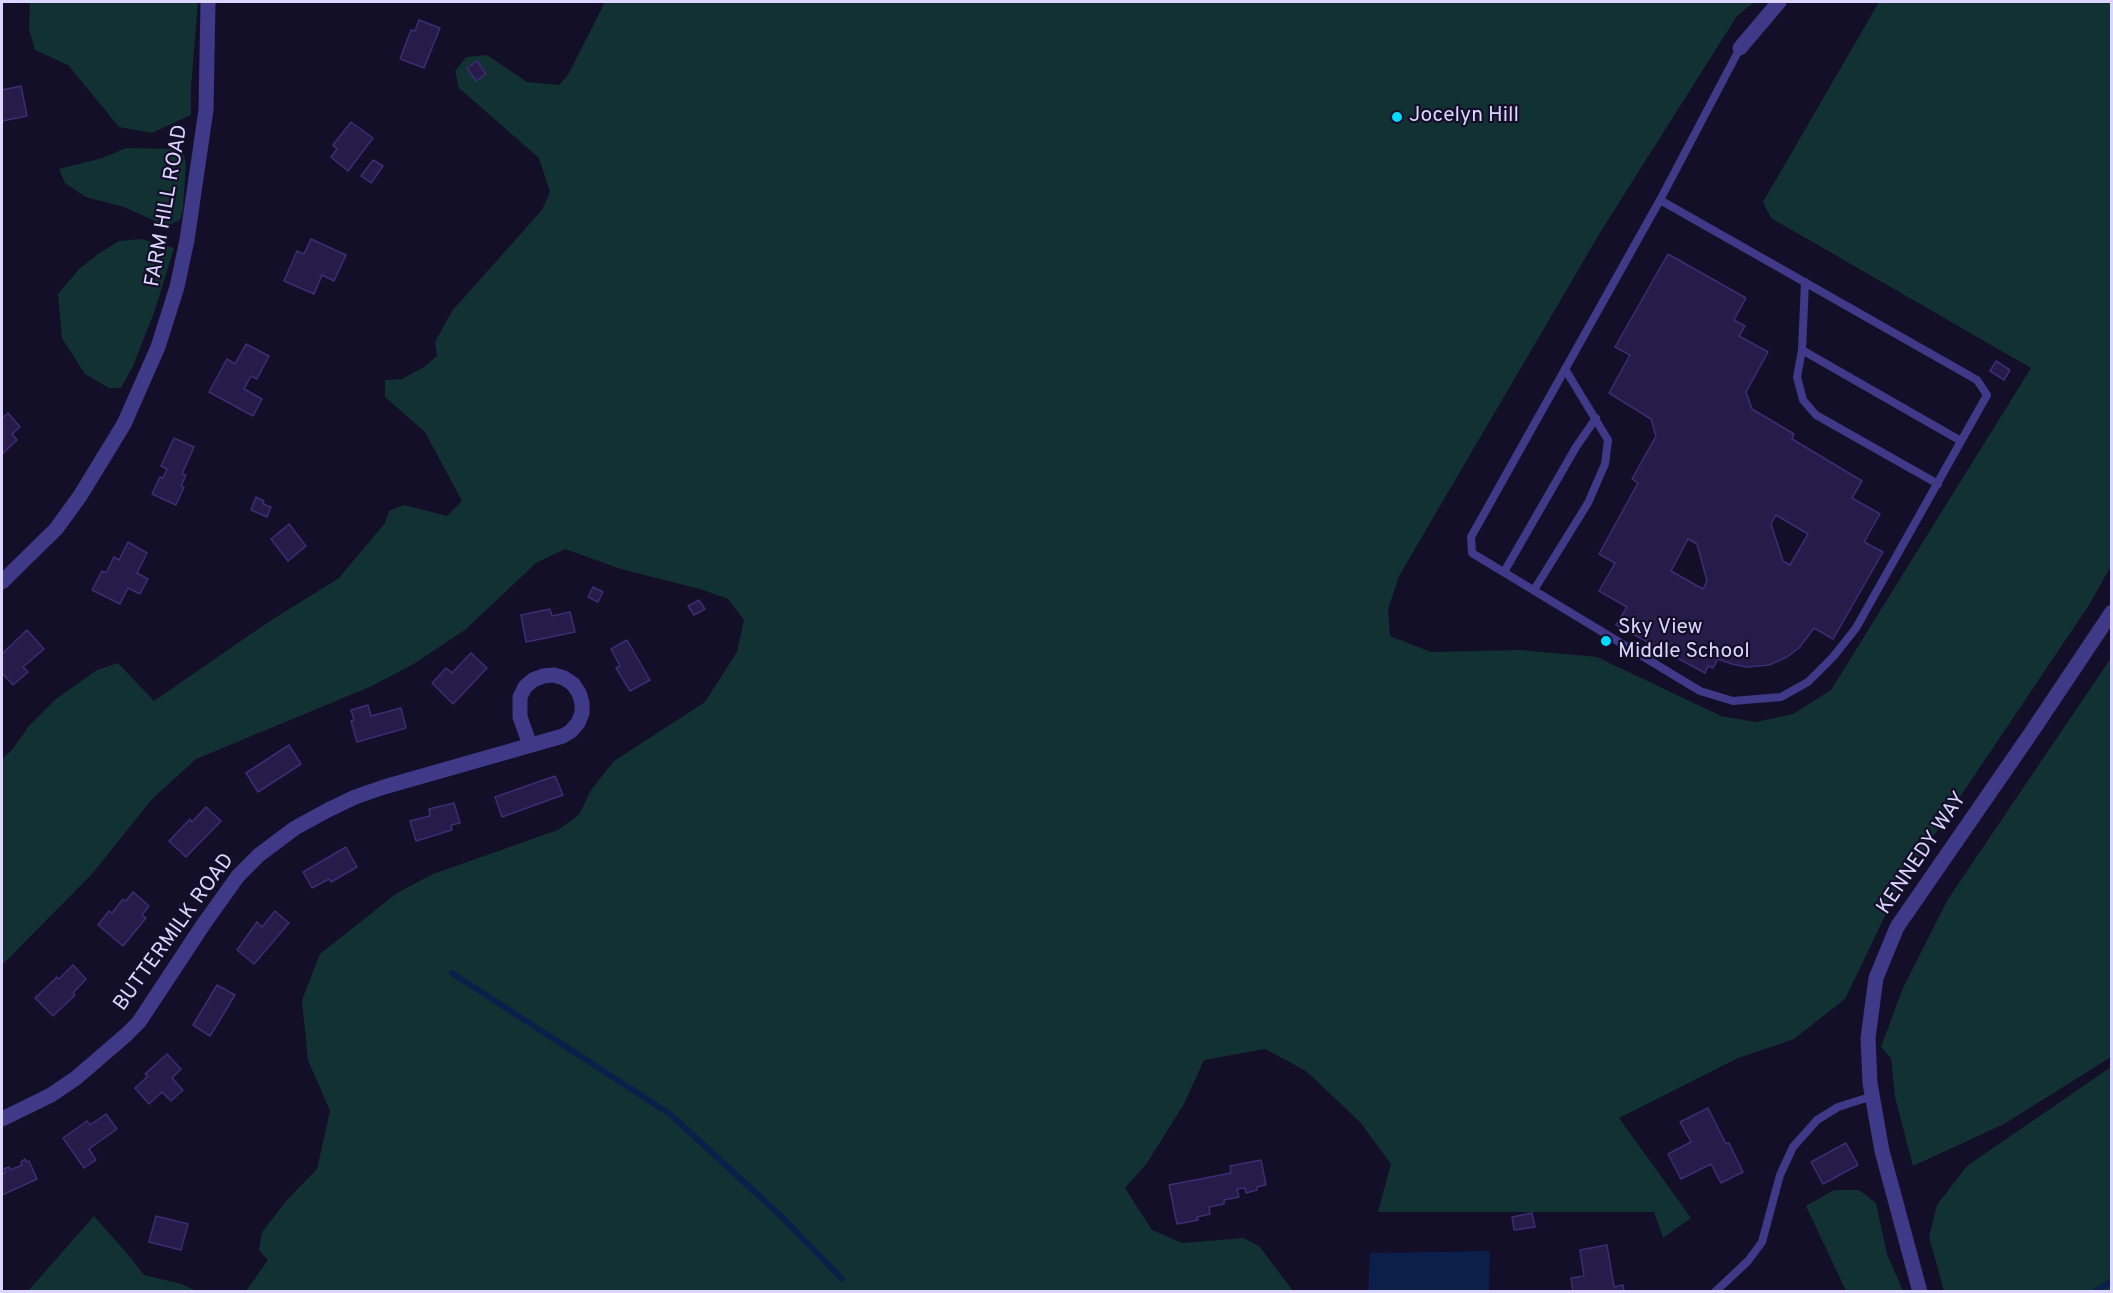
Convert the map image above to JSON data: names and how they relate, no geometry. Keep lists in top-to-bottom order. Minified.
{"streets":{"street":["FARM HILL ROAD","KENNEDY WAY","BUTTERMILK ROAD"]},"places":["Jocelyn Hill","Sky View Middle School"]}
